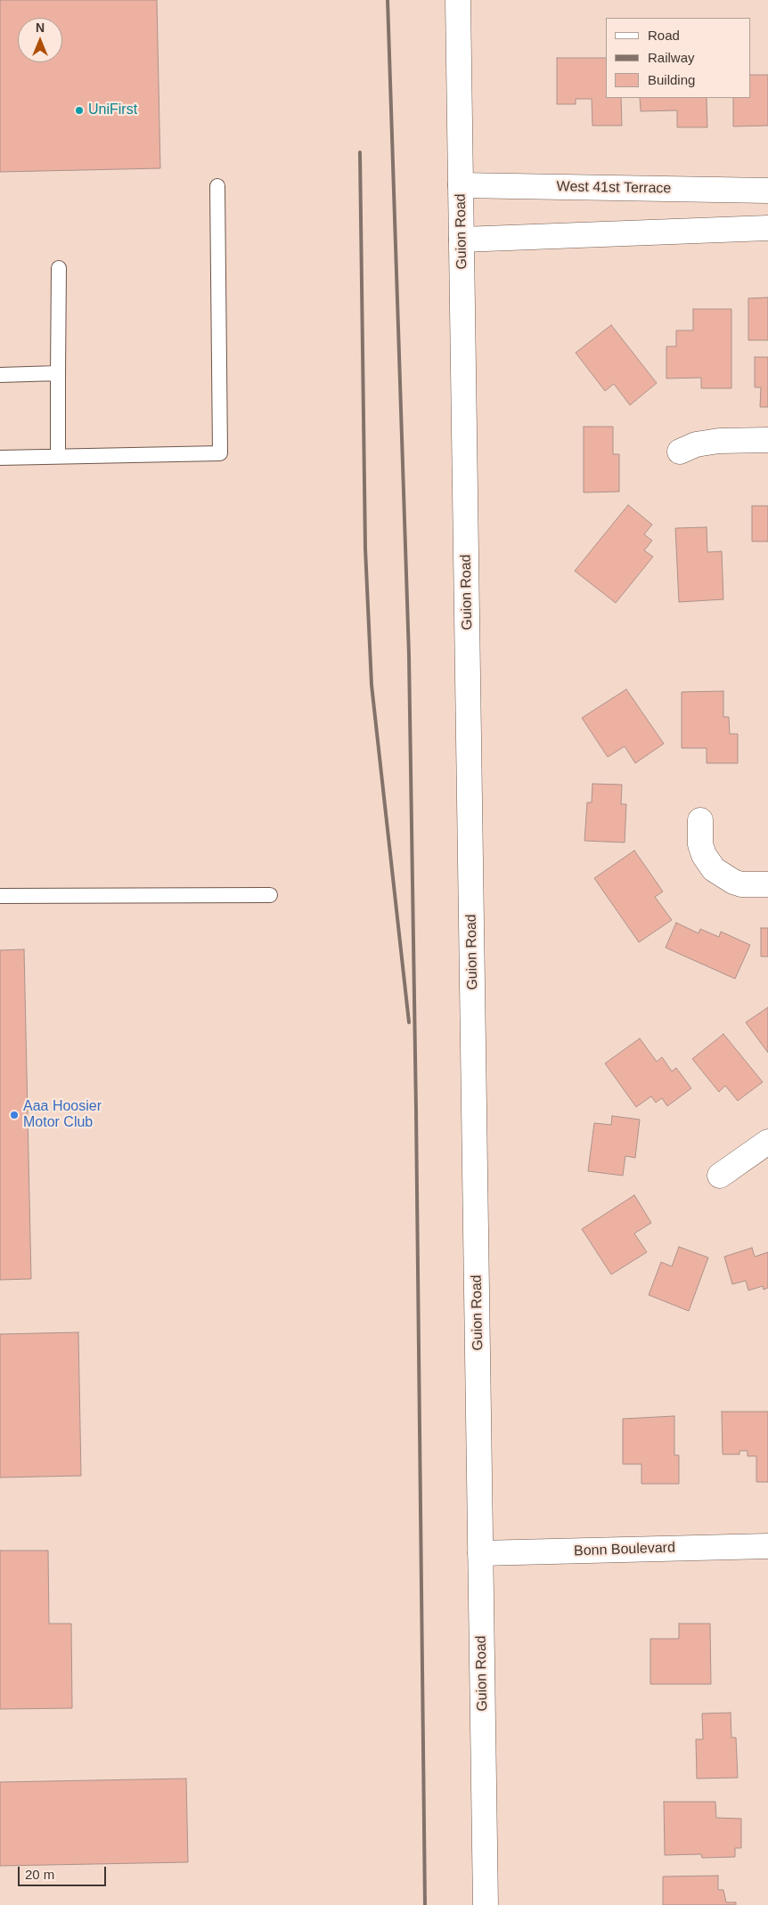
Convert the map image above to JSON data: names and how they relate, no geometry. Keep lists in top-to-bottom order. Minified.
{"streets":{"street":["West 41st Terrace","Guion Road","Bonn Boulevard"]},"crossings":[["West 41st Terrace","Guion Road"],["Guion Road","Bonn Boulevard"]],"places":["UniFirst","Aaa Hoosier Motor Club"],"legend":["Road","Railway","Building"],"scale_bar":"20 m","north":"top"}
